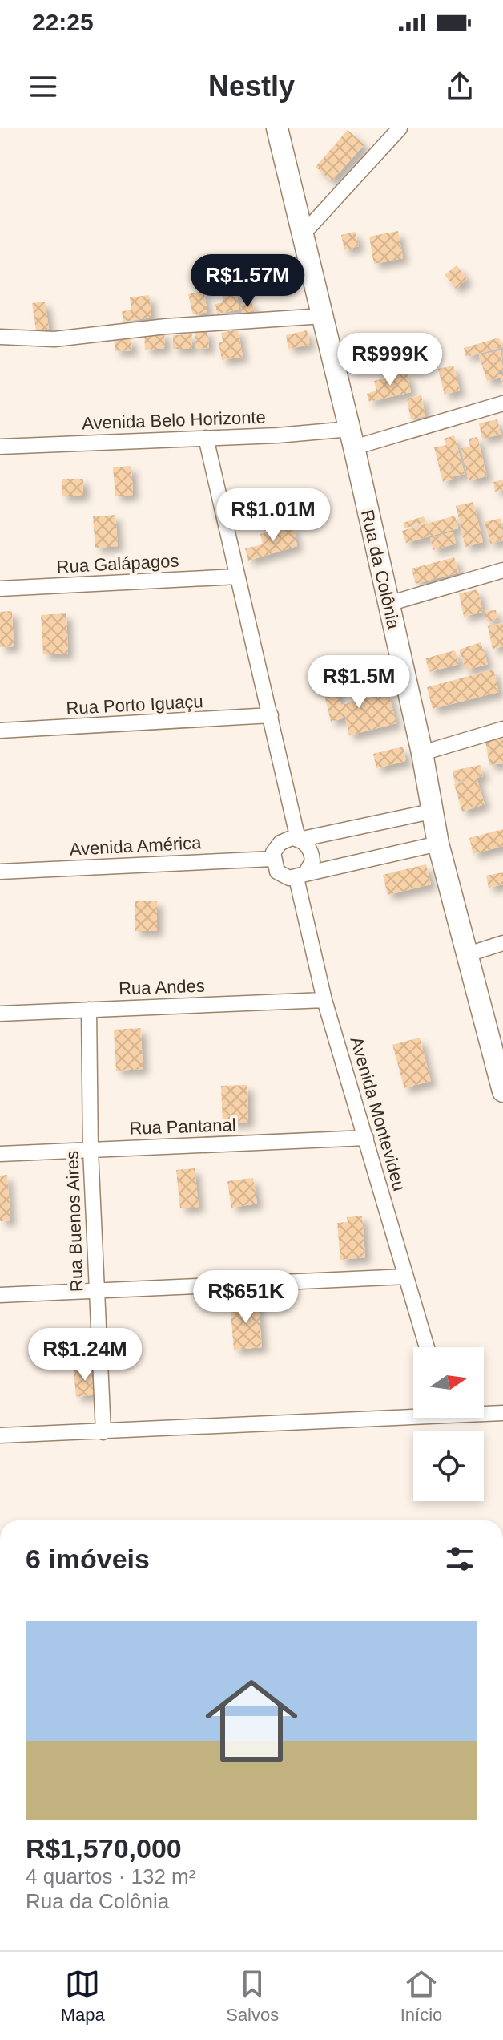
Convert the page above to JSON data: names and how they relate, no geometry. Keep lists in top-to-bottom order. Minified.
{"streets":{"main road":["Rua da Colônia"],"street":["Avenida Belo Horizonte","Rua Galápagos","Rua Porto Iguaçu","Avenida América","Rua Andes","Avenida Montevideu","Rua Pantanal","Rua Buenos Aires"]},"crossings":[["Avenida Belo Horizonte","Rua da Colônia"],["Avenida América","Avenida Montevideu"],["Rua Andes","Avenida Montevideu"],["Rua Andes","Rua Buenos Aires"],["Avenida Montevideu","Rua Pantanal"],["Rua Pantanal","Rua Buenos Aires"]],"north":"right","page":{"status":"22:25","header":"Nestly","price":["R$1.57M","R$999K","R$1.01M","R$1.5M","R$651K","R$1.24M"],"heading":"6 imóveis","list":[{"name":"R$1,570,000","note":"4 quartos · 132 m² · Rua da Colônia"}],"tabs":["Mapa","Salvos","Início"]}}
